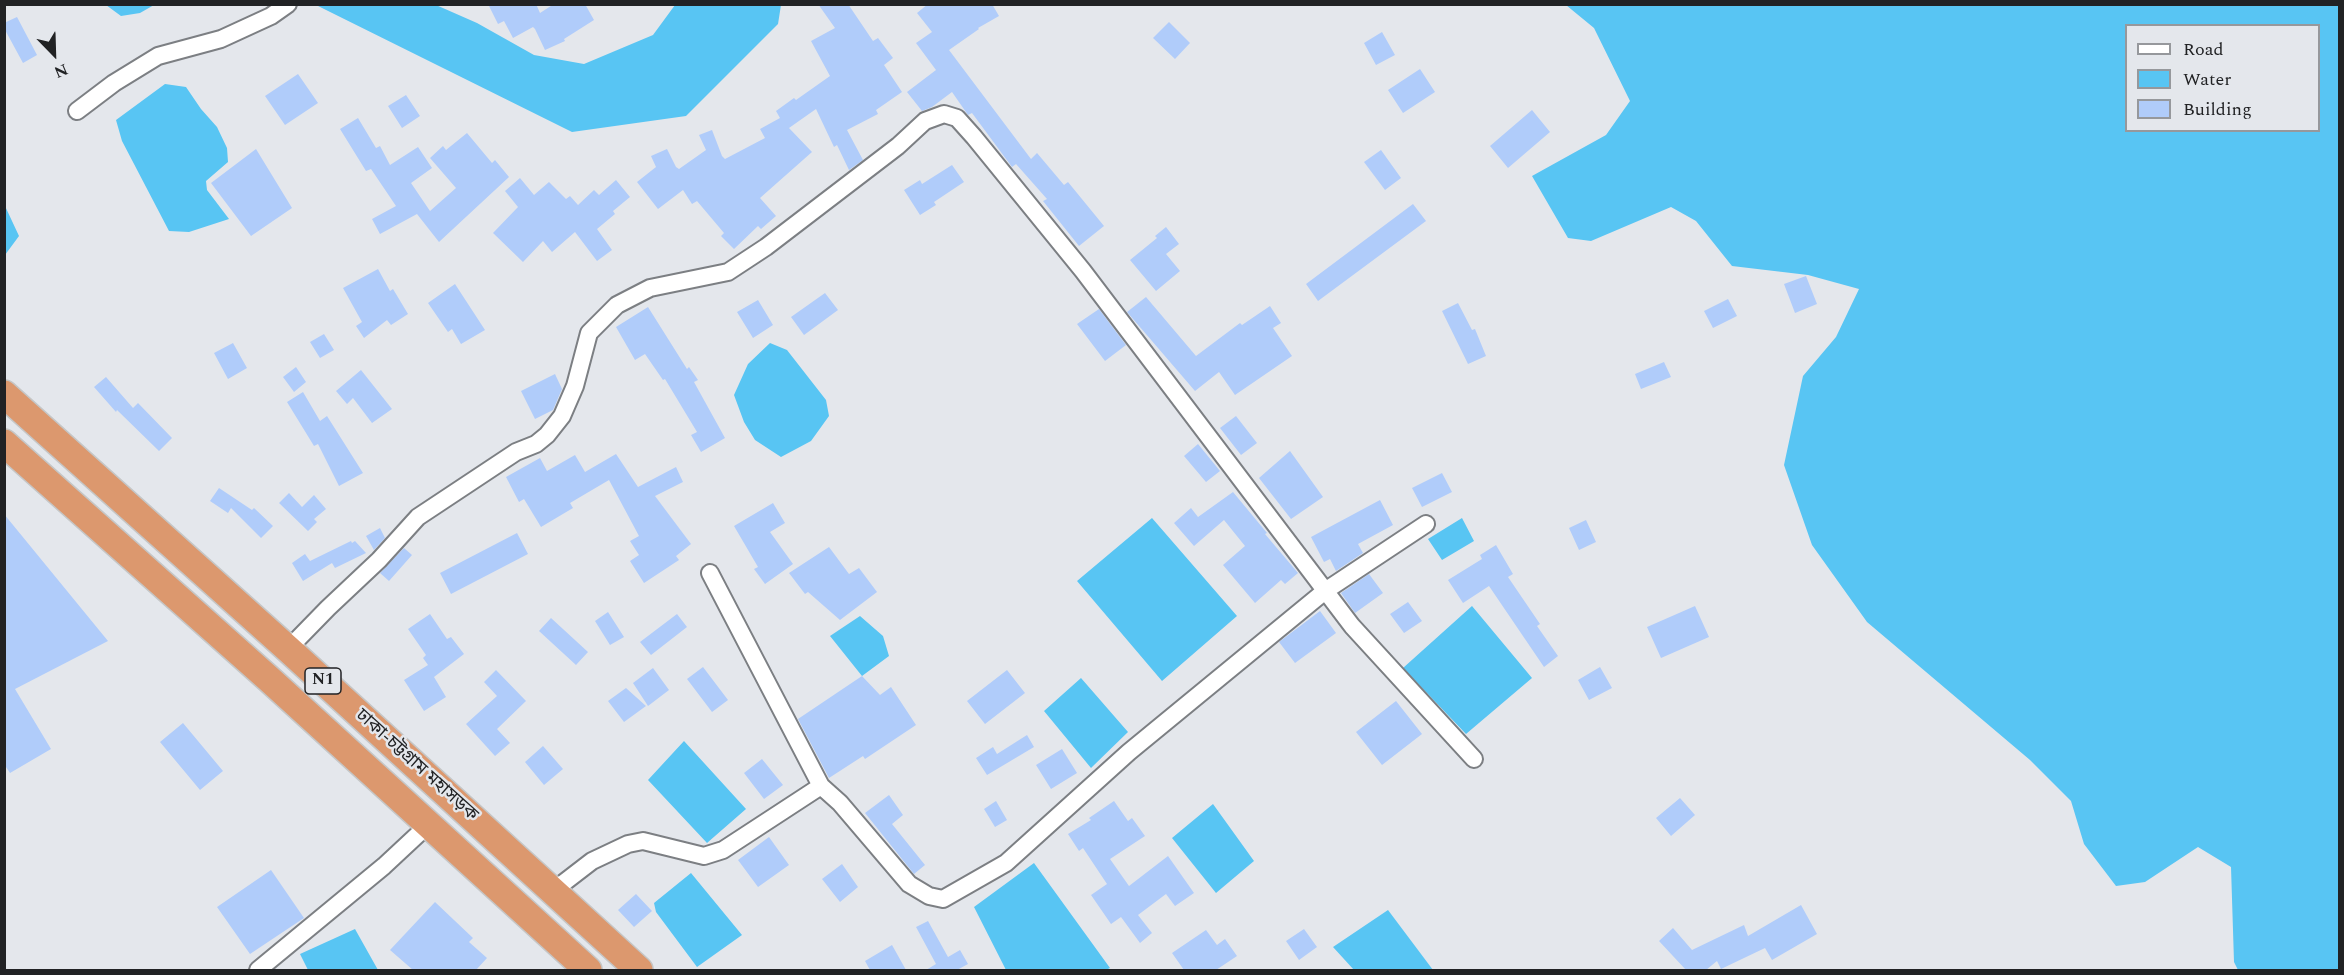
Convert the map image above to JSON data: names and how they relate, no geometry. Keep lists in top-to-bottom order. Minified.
{"streets":{"highway":["N1","ঢাকা-চট্টগ্রাম মহাসড়ক"]},"legend":["Road","Water","Building"],"north":"bottom right"}
